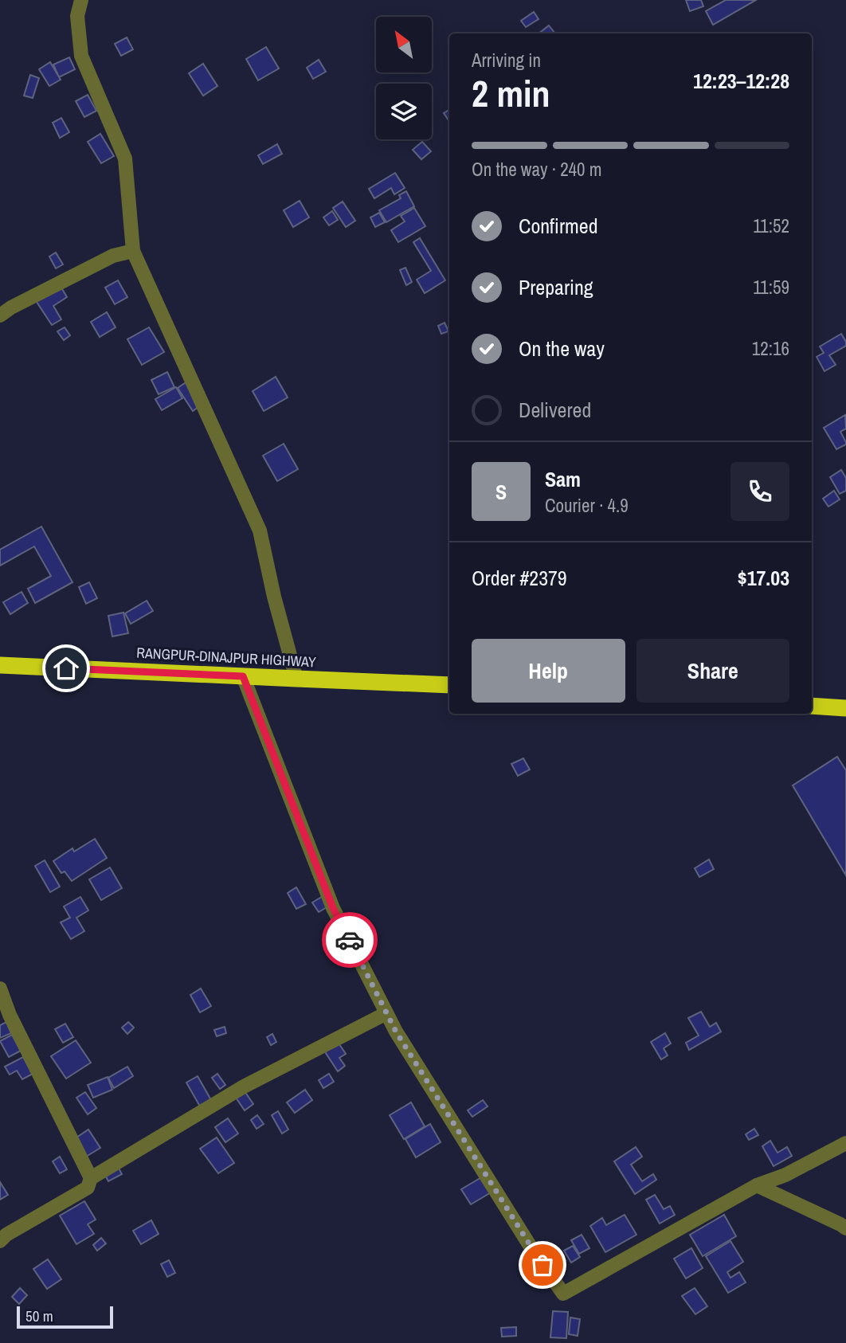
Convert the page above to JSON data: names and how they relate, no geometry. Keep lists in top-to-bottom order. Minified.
{"streets":{"highway":["RANGPUR-DINAJPUR HIGHWAY"]},"scale_bar":"50 m","north":"top left","page":{"heading":["2 min","Arriving in","12:23–12:28"],"panel":["Sam","Courier · 4.9","Order #2379","$17.03"],"bar":"On the way · 240 m","list":[["Confirmed","11:52"],["Preparing","11:59"],["On the way","12:16"],"Delivered"],"round":"S","buttons":["Help","Share"],"scale":"50 m"}}
